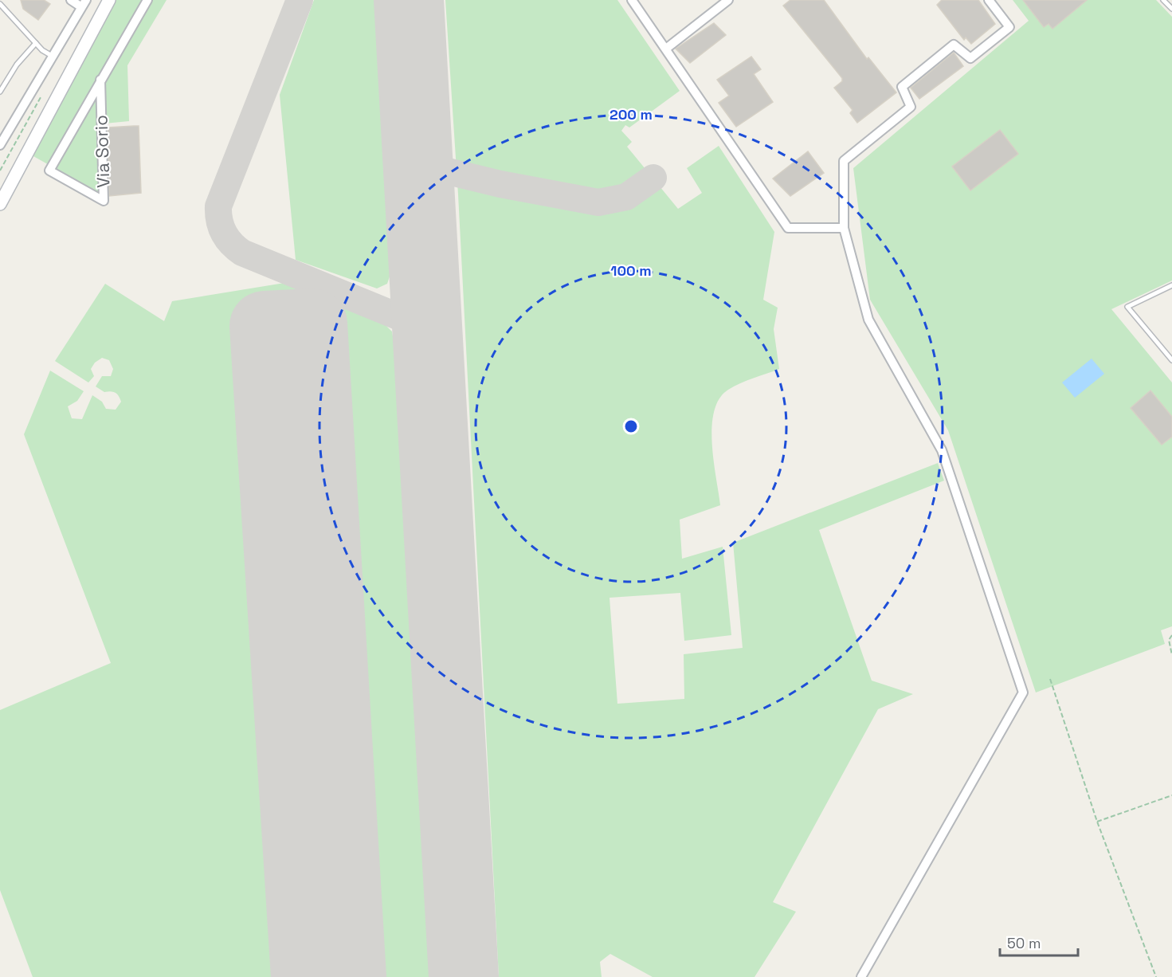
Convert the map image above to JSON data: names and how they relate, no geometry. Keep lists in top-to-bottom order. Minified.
{"streets":{"street":["Via Sorio"]},"scale_bar":"50 m","rings":["200 m","100 m"]}
